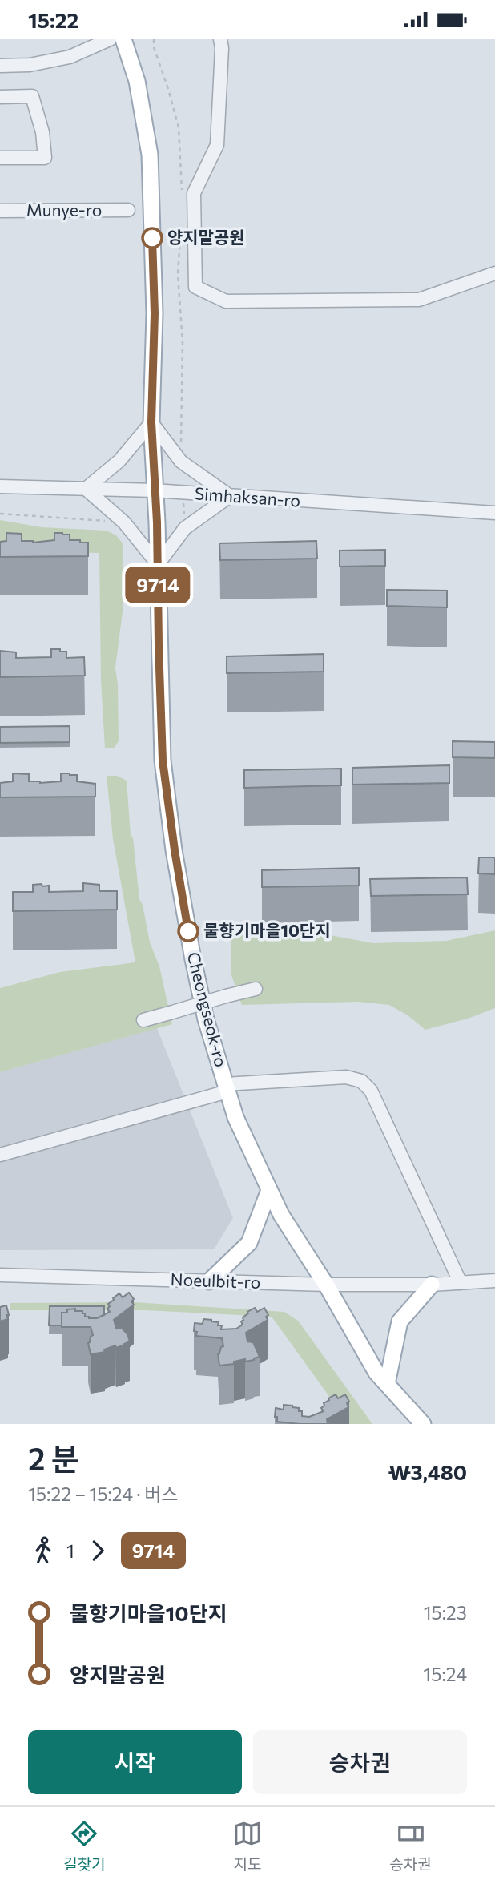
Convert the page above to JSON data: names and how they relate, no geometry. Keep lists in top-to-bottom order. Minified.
{"streets":{"main road":["Cheongseok-ro"],"street":["Munye-ro","Simhaksan-ro","Noeulbit-ro"]},"crossings":[["Simhaksan-ro","Cheongseok-ro"],["Cheongseok-ro","Noeulbit-ro"]],"places":["양지말공원","물향기마을10단지"],"lines":["bus line 9714"],"page":{"status":"15:22","on_map":"9714","heading":["2 분","15:22 – 15:24 · 버스","₩3,480"],"legs":["1","9714"],"list":[{"name":"물향기마을10단지","value":"15:23"},{"name":"양지말공원","value":"15:24"}],"buttons":["시작","승차권"],"tabs":["길찾기","지도","승차권"]}}
